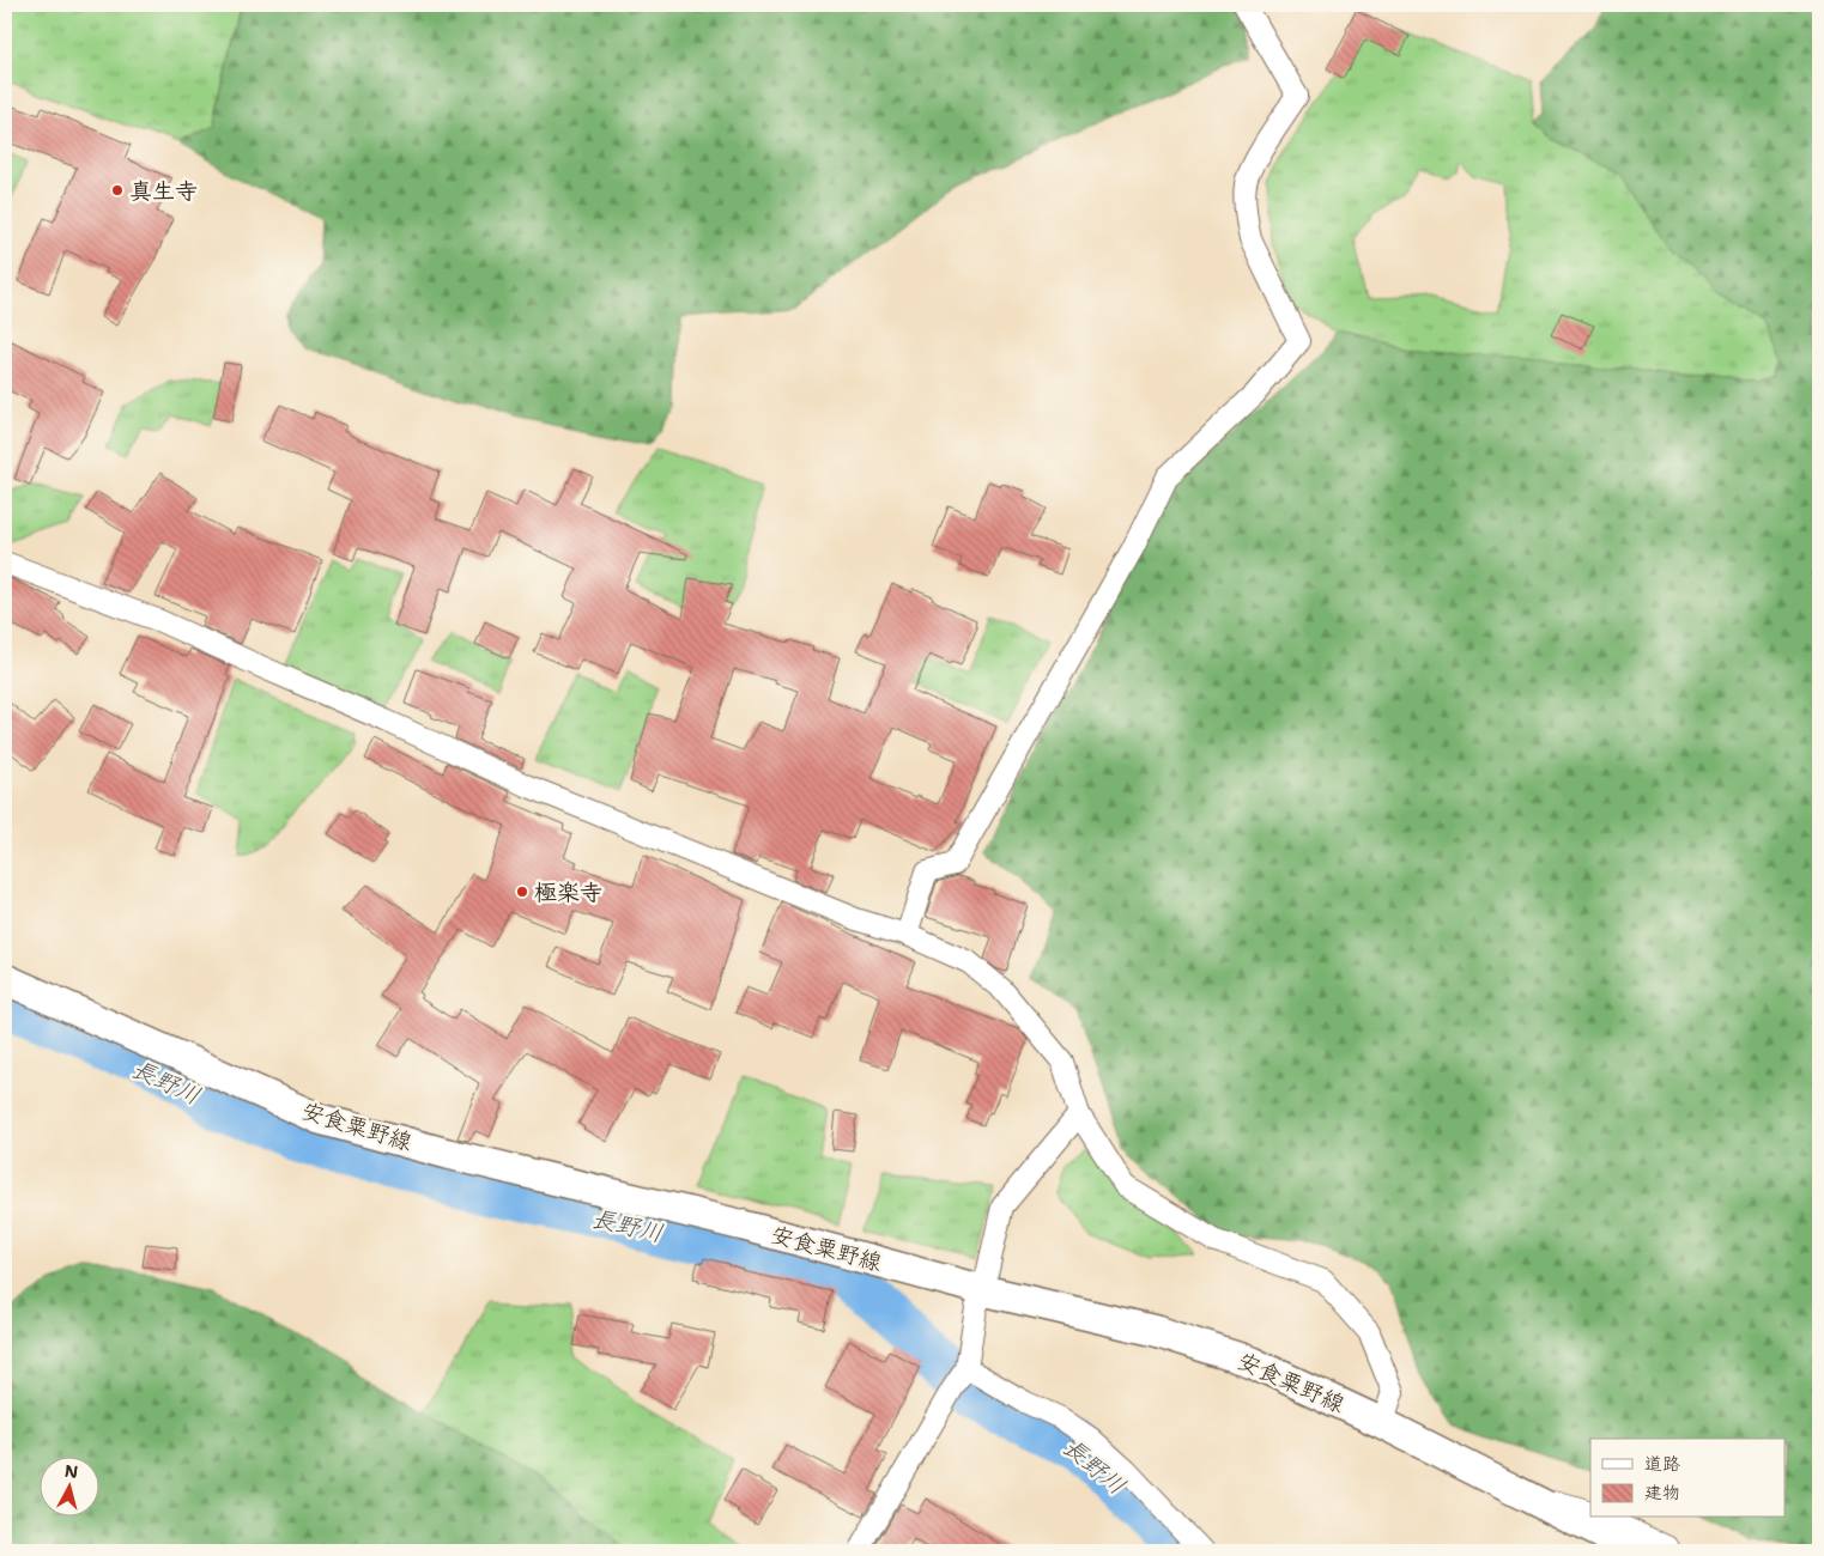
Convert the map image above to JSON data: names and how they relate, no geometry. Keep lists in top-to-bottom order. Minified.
{"streets":{"main road":["安食粟野線"]},"water":["長野川"],"places":["真生寺","極楽寺"],"legend":["道路","建物"],"north":"top"}
